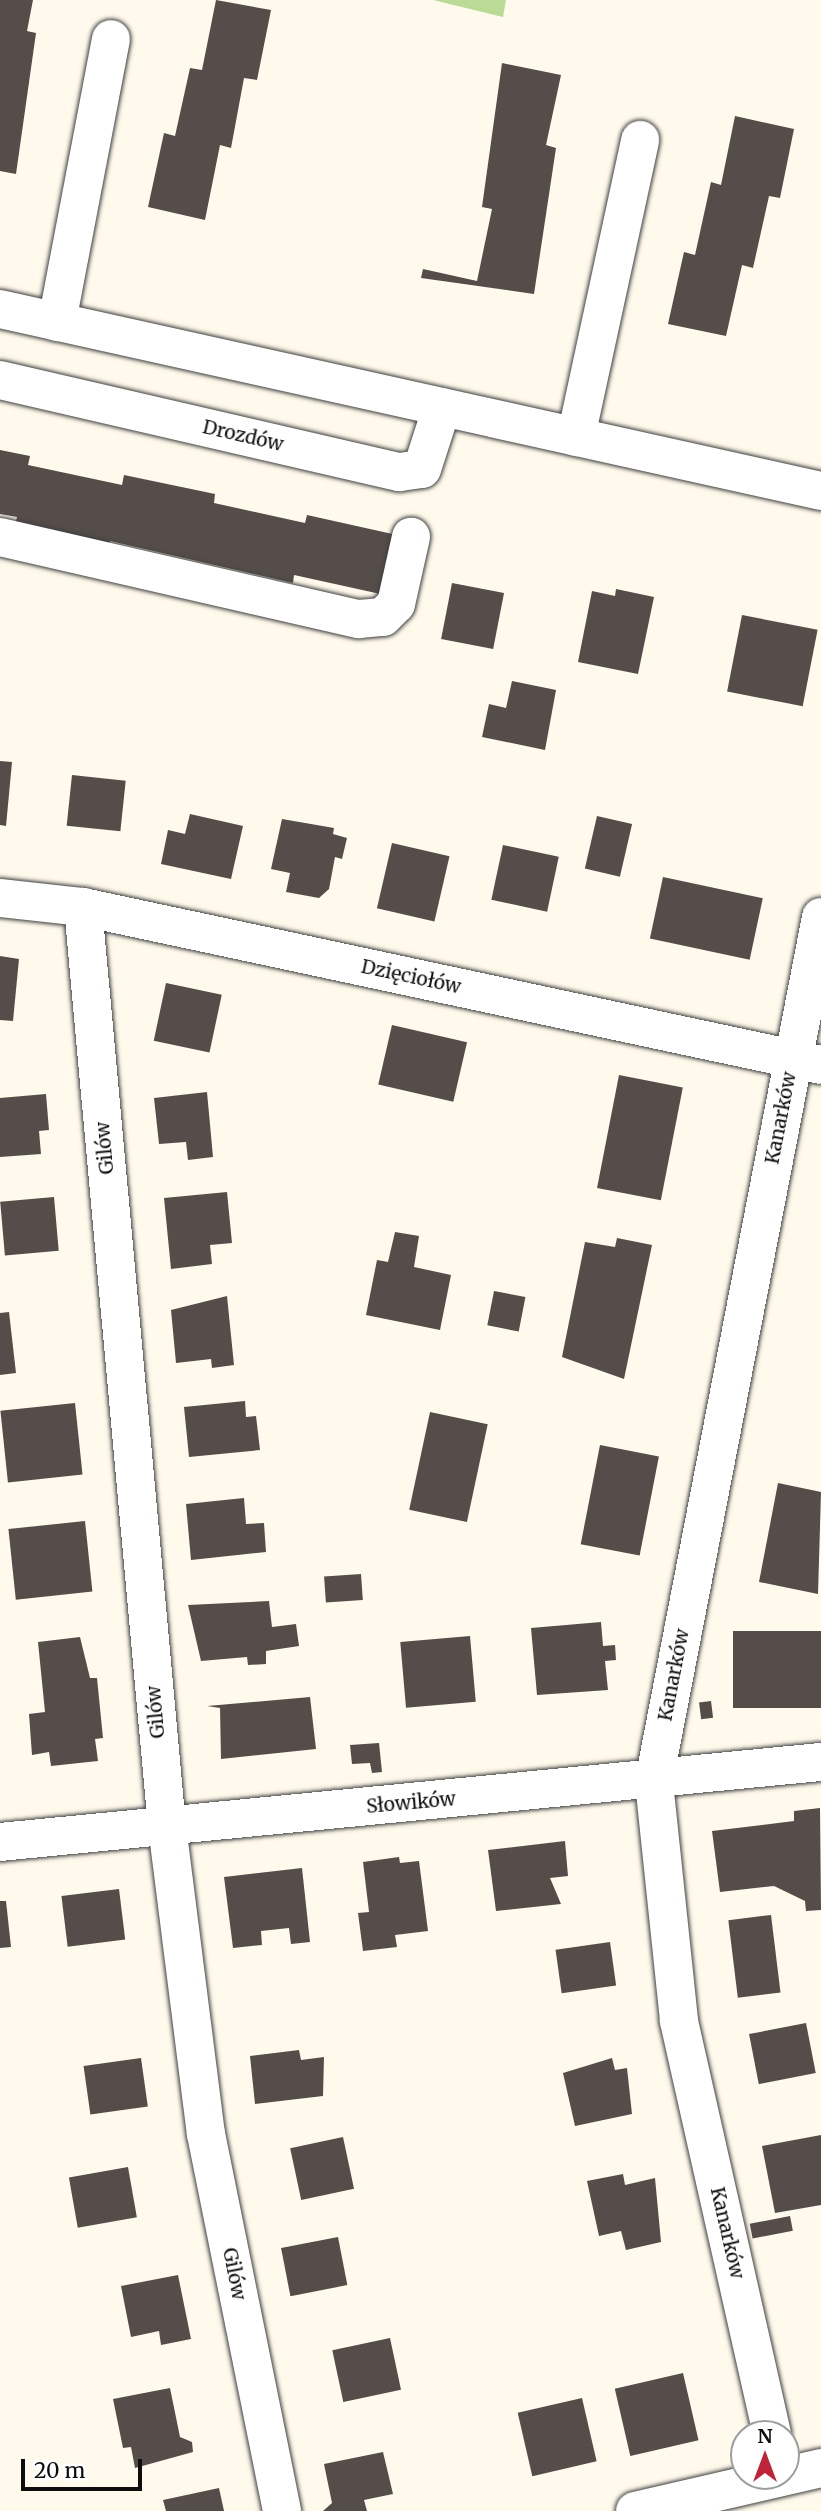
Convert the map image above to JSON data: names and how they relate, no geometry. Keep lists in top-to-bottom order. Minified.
{"streets":{"street":["Drozdów","Dzięciołów","Kanarków","Gilów","Słowików"]},"crossings":[["Dzięciołów","Kanarków"],["Dzięciołów","Gilów"],["Kanarków","Słowików"],["Gilów","Słowików"]],"scale_bar":"20 m","north":"top"}
